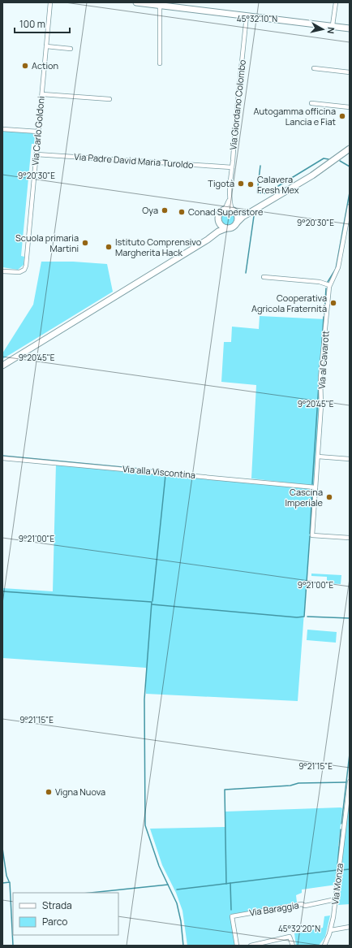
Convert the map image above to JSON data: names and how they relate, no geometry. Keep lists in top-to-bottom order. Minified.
{"streets":{"street":["Via Giordano Colombo","Via Carlo Goldoni","Via Padre David Maria Turoldo","Via al Cavarott","Via alla Viscontina","Via Monza","Via Baraggia"]},"crossings":[["Via Giordano Colombo","Via Padre David Maria Turoldo"],["Via Carlo Goldoni","Via Padre David Maria Turoldo"],["Via al Cavarott","Via alla Viscontina"],["Via Monza","Via Baraggia"]],"places":["Action","Autogamma officina Lancia e Fiat","Tigotà","Calavera Fresh Mex","Oya","Conad Superstore","Scuola primaria Martini","Istituto Comprensivo Margherita Hack","Cooperativa Agricola Fraternità","Cascina Imperiale","Vigna Nuova"],"legend":["Strada","Parco"],"scale_bar":"100 m","north":"right","coordinates":["45°32'10\"N","9°20'30\"E","9°20'45\"E","9°21'00\"E","9°21'15\"E","45°32'20\"N"]}
